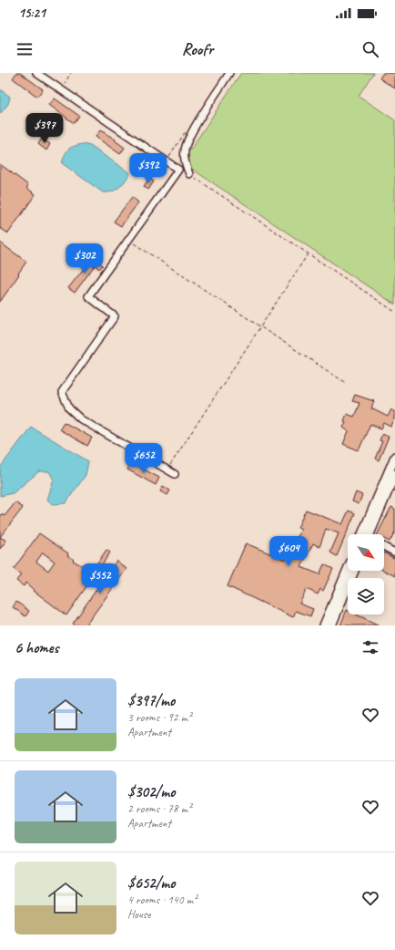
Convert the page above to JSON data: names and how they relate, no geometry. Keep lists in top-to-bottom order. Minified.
{"north":"bottom right","page":{"status":"15:21","header":"Roofr","price":["$397","$392","$302","$652","$604","$552"],"heading":"6 homes","list":[{"name":"$397/mo","note":"3 rooms · 92 m² · Apartment"},{"name":"$302/mo","note":"2 rooms · 78 m² · Apartment"},{"name":"$652/mo","note":"4 rooms · 140 m² · House"}]}}
